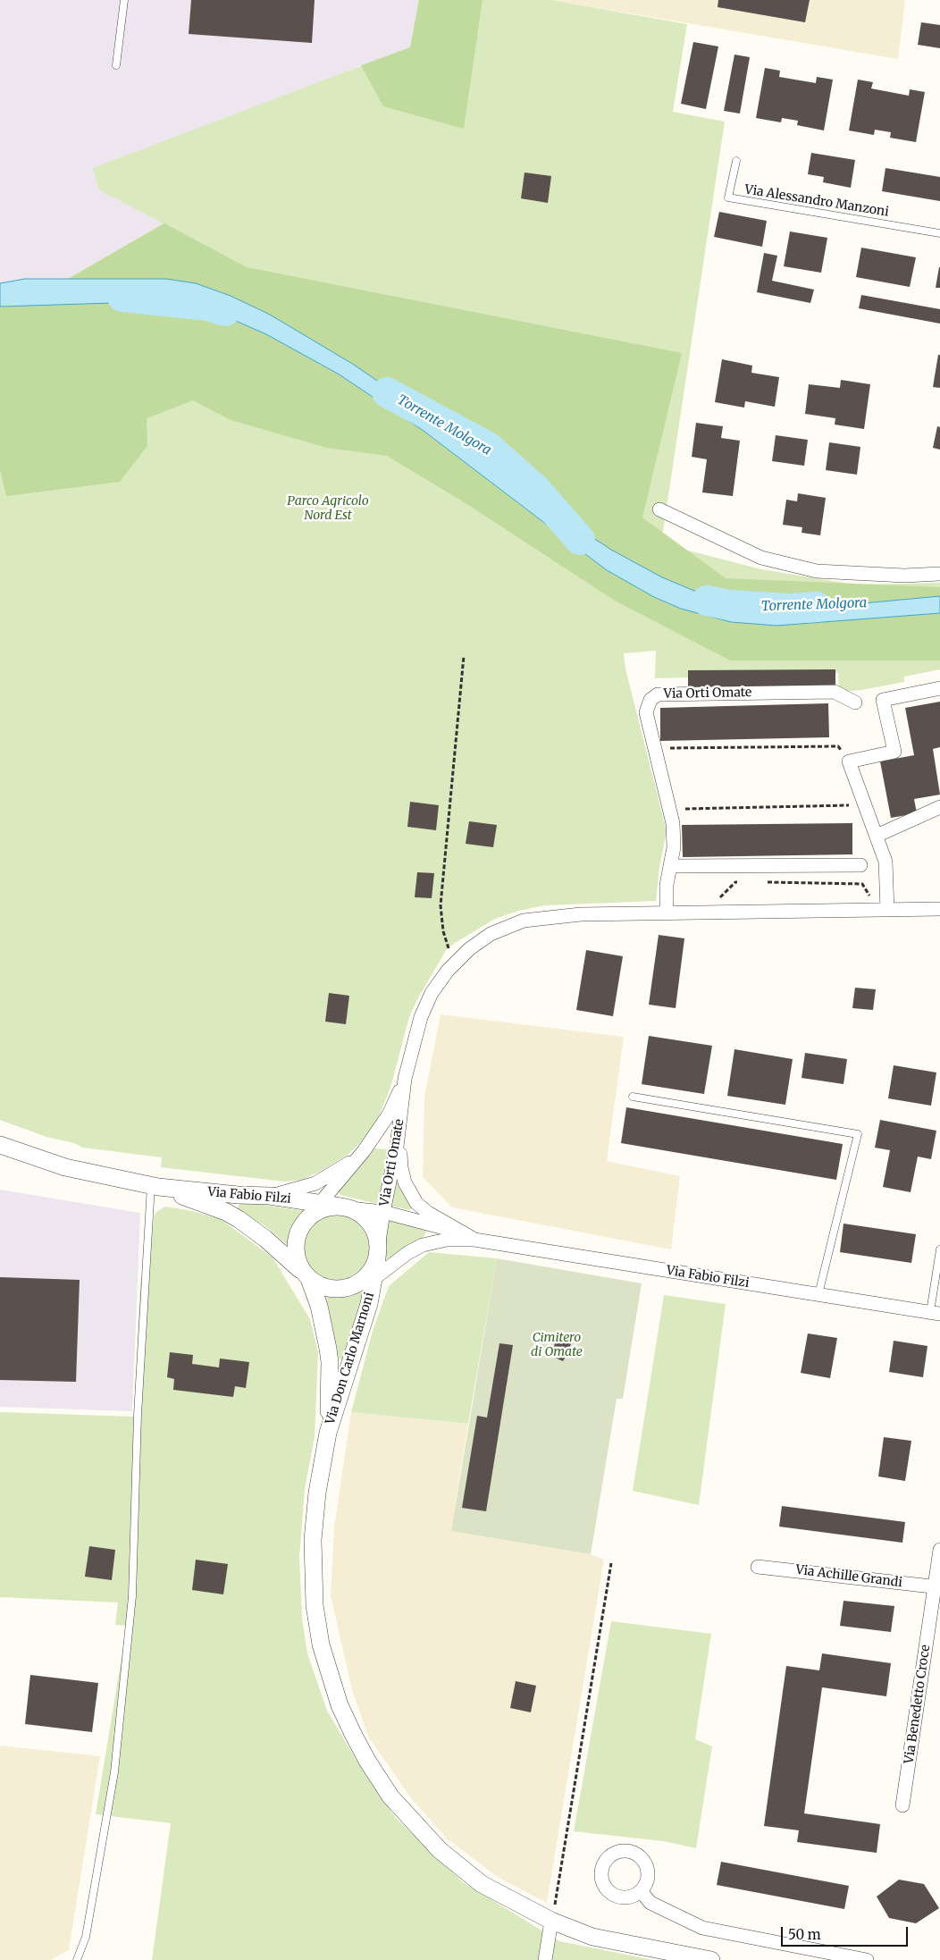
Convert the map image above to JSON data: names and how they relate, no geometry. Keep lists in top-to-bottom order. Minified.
{"streets":{"street":["Via Orti Omate","Via Fabio Filzi","Via Don Carlo Marnoni","Via Achille Grandi","Via Benedetto Croce"],"lane":["Via Alessandro Manzoni"]},"crossings":[["Via Orti Omate","Via Fabio Filzi"],["Via Orti Omate","Via Don Carlo Marnoni"],["Via Fabio Filzi","Via Don Carlo Marnoni"],["Via Achille Grandi","Via Benedetto Croce"]],"water":["Torrente Molgora"],"parks":["Parco Agricolo Nord Est","Cimitero di Omate"],"scale_bar":"50 m"}
